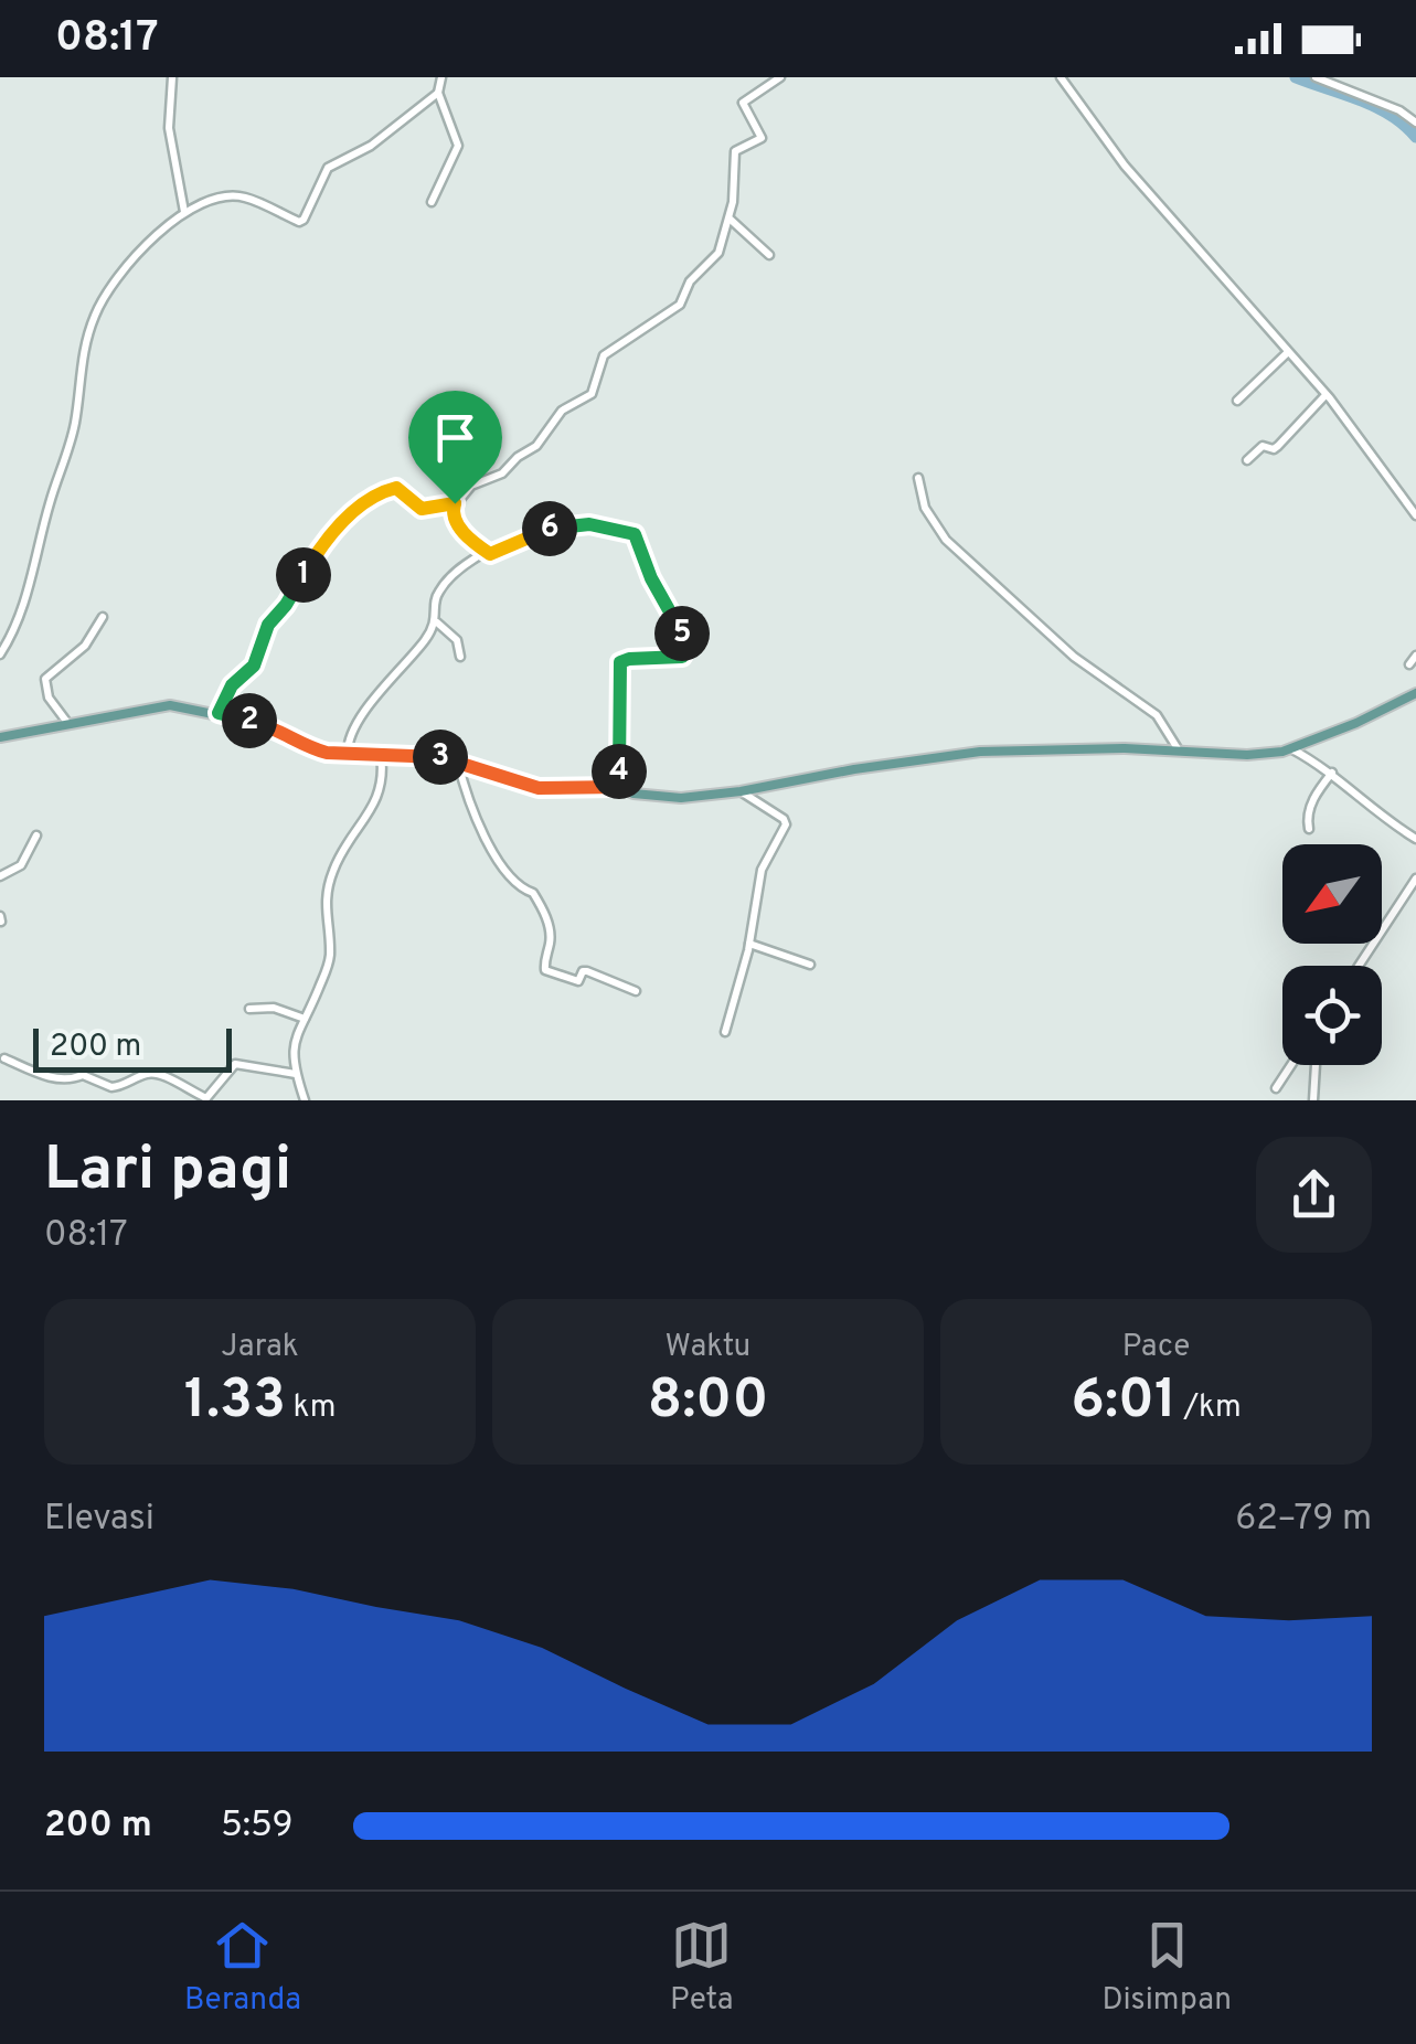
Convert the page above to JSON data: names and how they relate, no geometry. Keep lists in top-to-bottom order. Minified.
{"scale_bar":"200 m","north":"bottom left","page":{"status":"08:17","pins":["6","1","5","2","3","4"],"scale":"200 m","heading":["Lari pagi","08:17"],"stats":[["Jarak","1.33 km"],["Waktu","8:00"],["Pace","6:01 /km"]],"chart":["Elevasi","62–79 m"],"list":[{"name":"200 m","note":"5:59"}],"tabs":["Beranda","Peta","Disimpan"]}}
